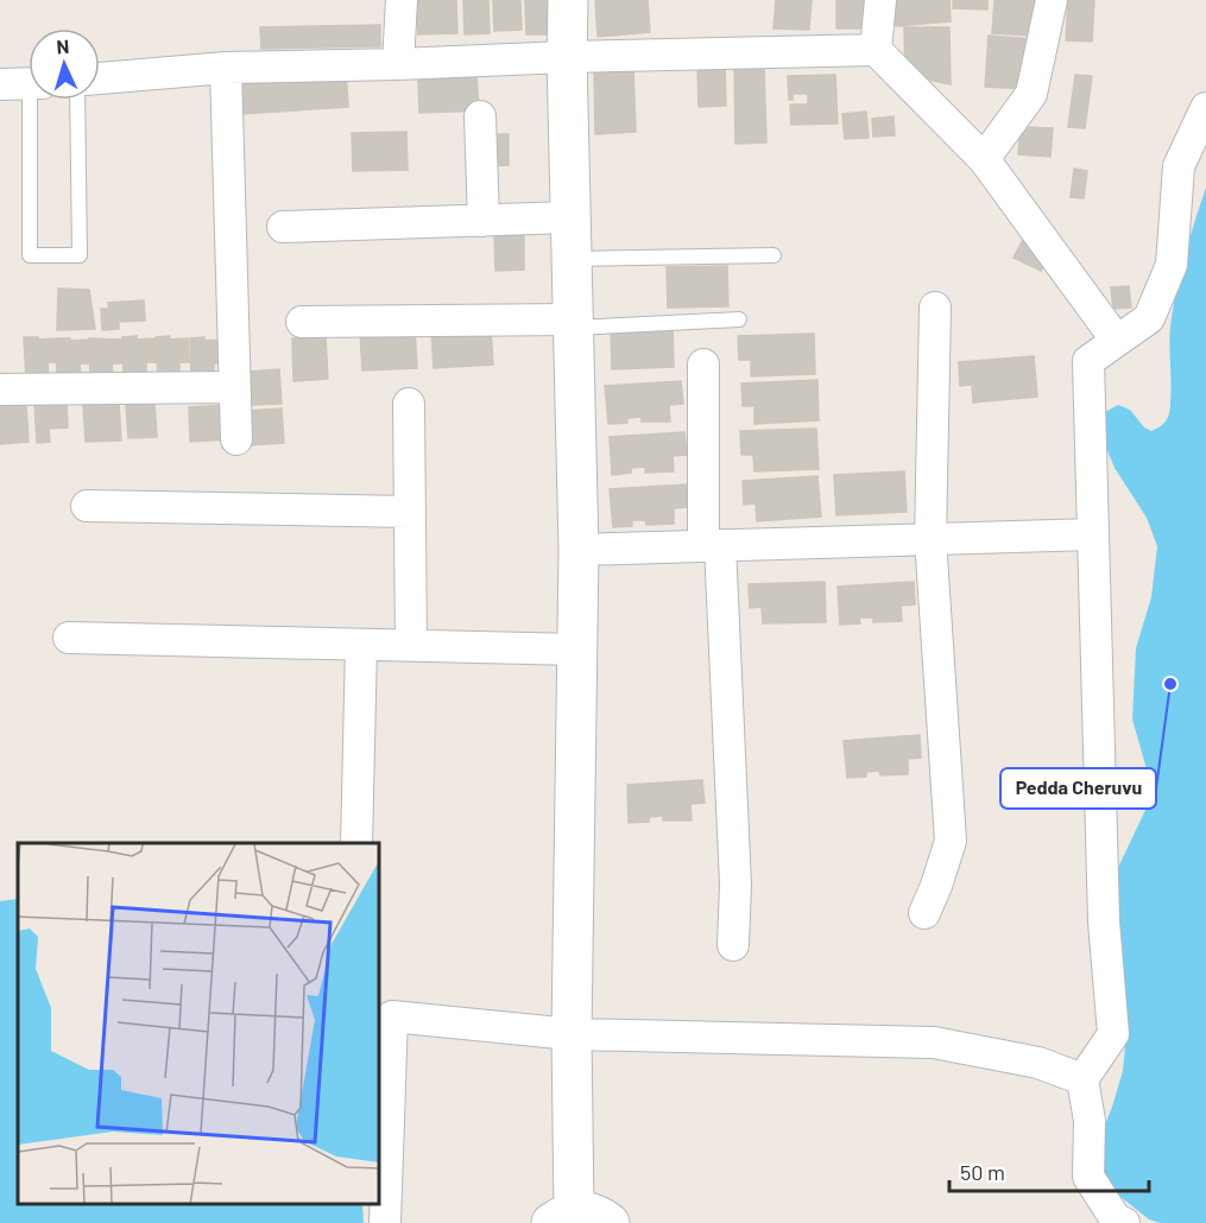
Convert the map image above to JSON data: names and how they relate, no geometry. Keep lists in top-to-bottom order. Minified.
{"places":["Pedda Cheruvu"],"scale_bar":"50 m","north":"top"}
